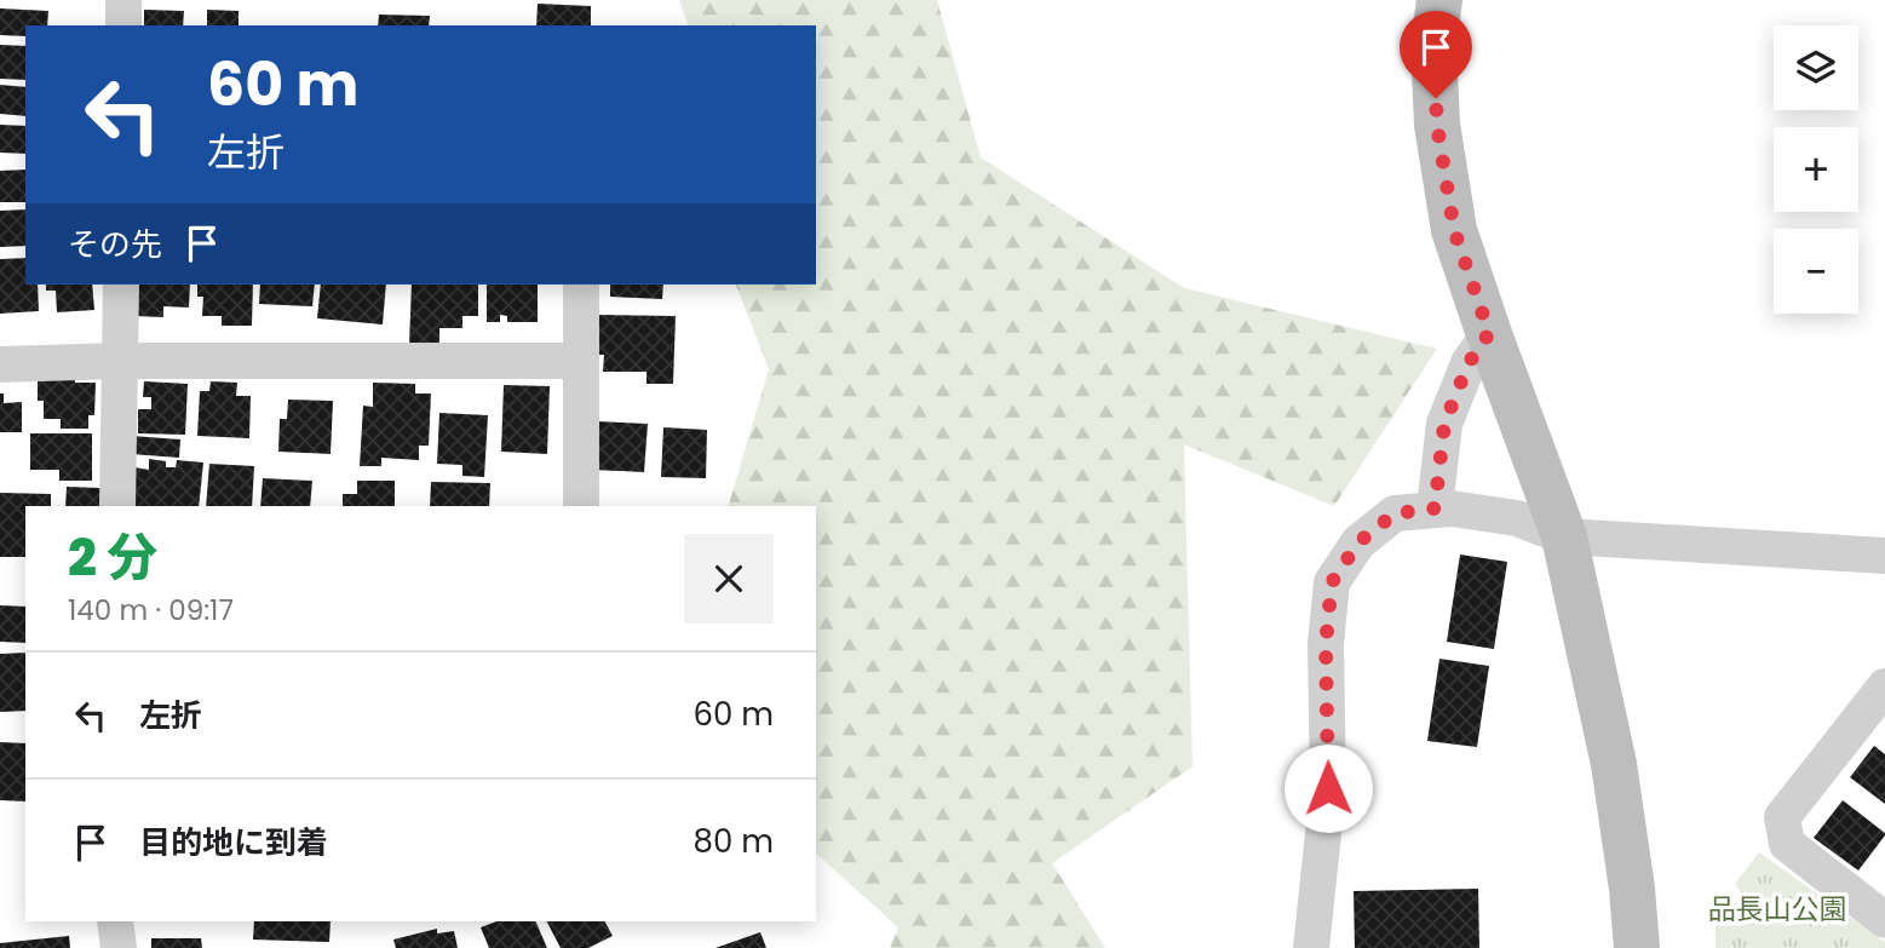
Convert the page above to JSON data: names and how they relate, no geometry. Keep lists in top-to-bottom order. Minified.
{"parks":["品長山公園"],"page":{"map_buttons":["+","−"],"turn":["60 m","左折"],"then":"その先","heading":["2 分","140 m · 09:17"],"list":[{"name":"左折","value":"60 m"},{"name":"目的地に到着","value":"80 m"}]}}
